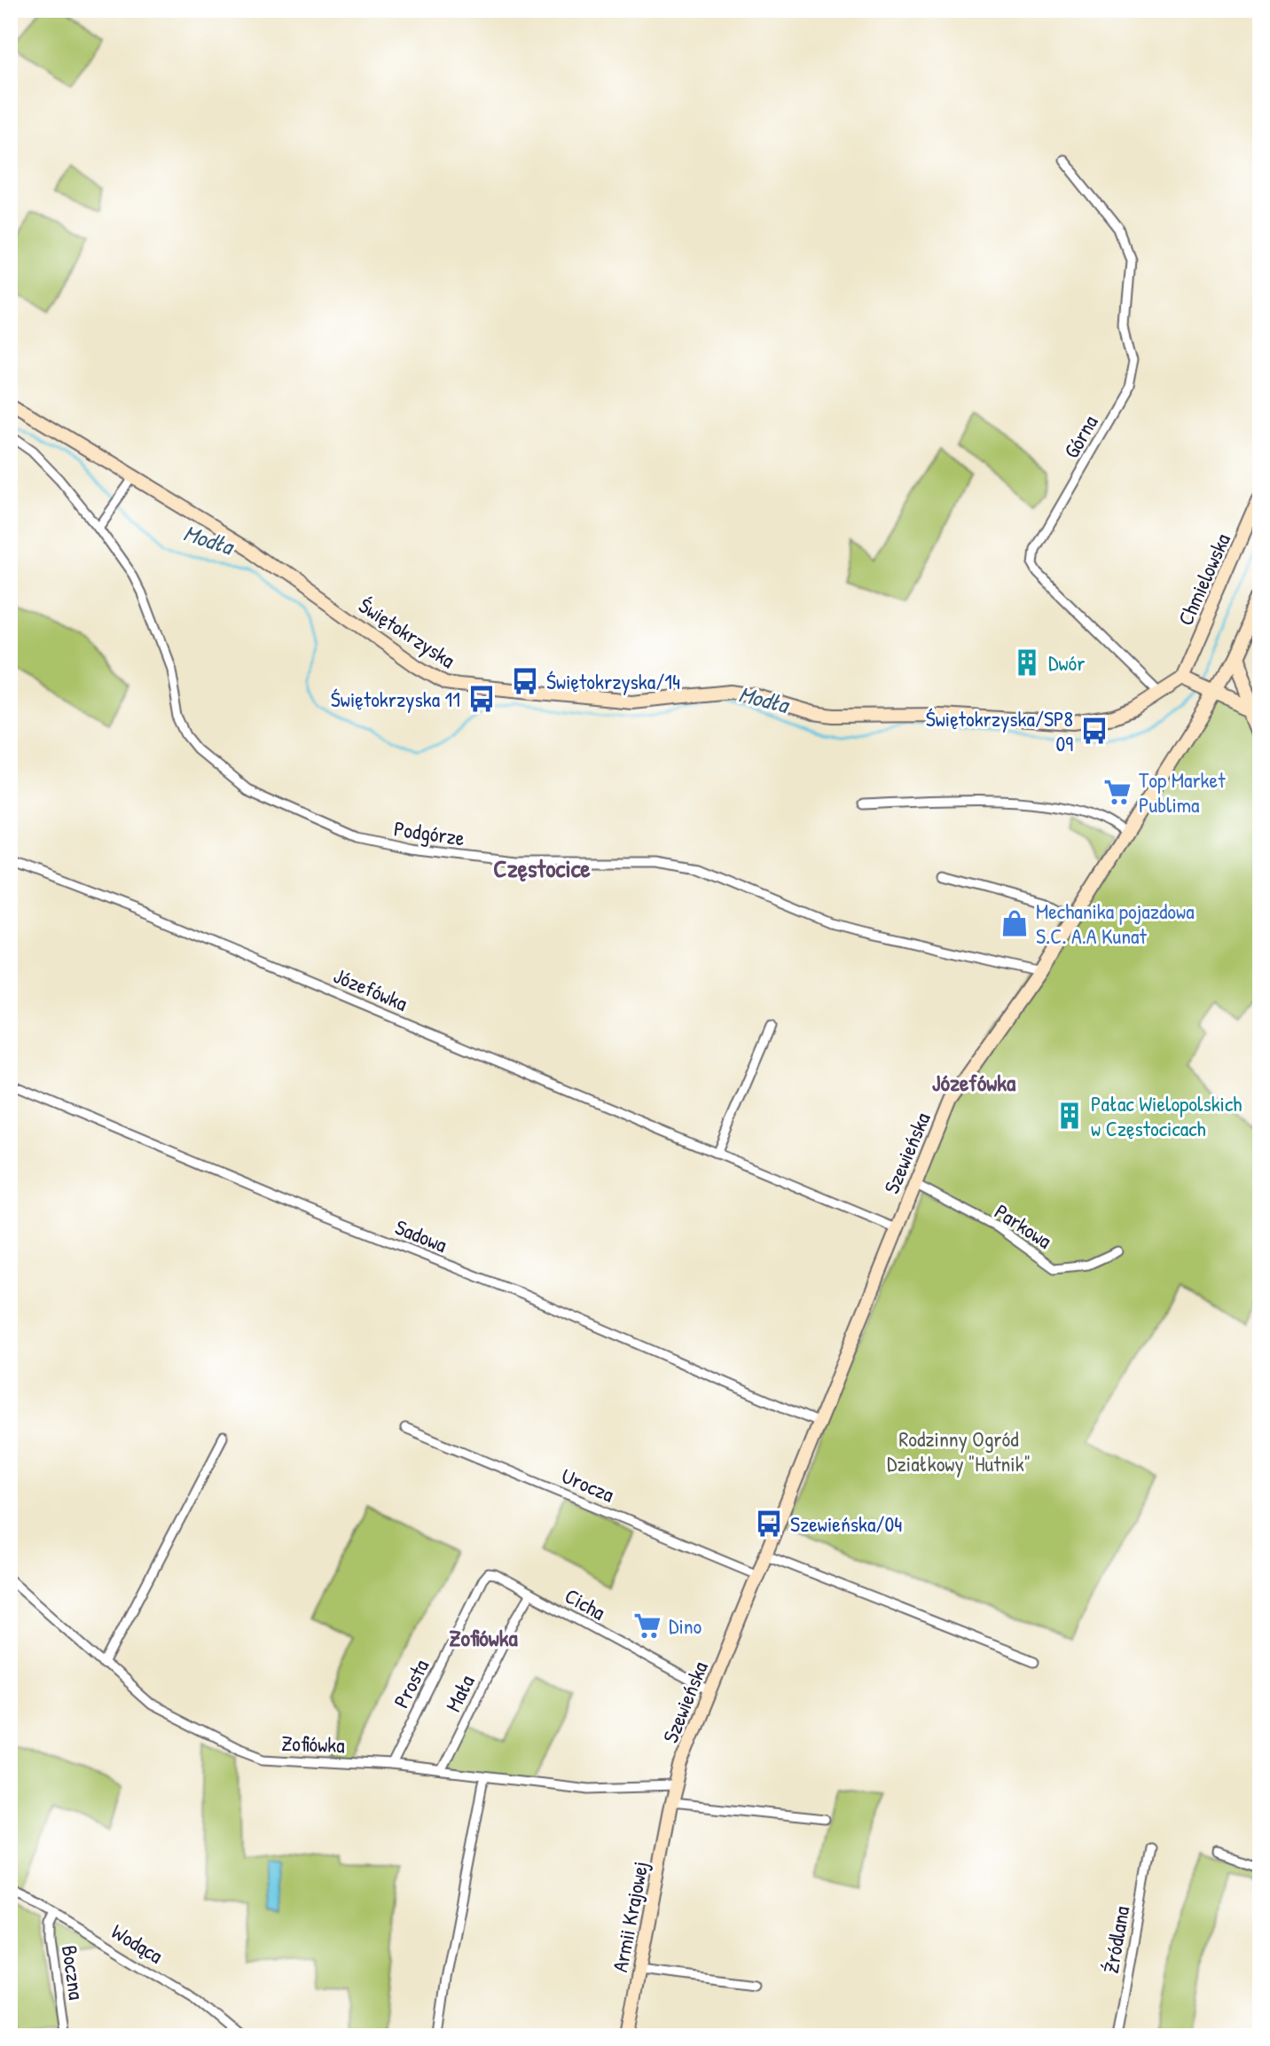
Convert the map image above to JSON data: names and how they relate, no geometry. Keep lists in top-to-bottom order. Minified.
{"streets":{"street":["Górna","Chmielowska","Świętokrzyska","Podgórze","Józefówka","Szewieńska","Parkowa","Sadowa","Urocza","Cicha","Prosta","Mała","Zofiówka","Armii Krajowej","Źródlana","Wodąca","Boczna"]},"crossings":[["Górna","Świętokrzyska"],["Chmielowska","Świętokrzyska"],["Chmielowska","Szewieńska"],["Świętokrzyska","Szewieńska"],["Podgórze","Szewieńska"],["Józefówka","Szewieńska"],["Szewieńska","Parkowa"],["Szewieńska","Sadowa"],["Szewieńska","Urocza"],["Szewieńska","Cicha"],["Szewieńska","Zofiówka"],["Szewieńska","Armii Krajowej"],["Cicha","Prosta"],["Cicha","Mała"],["Prosta","Zofiówka"],["Mała","Zofiówka"],["Zofiówka","Armii Krajowej"],["Wodąca","Boczna"]],"districts":["Częstocice","Józefówka","Zofiówka"],"water":["Modła"],"parks":["Rodzinny Ogród Działkowy \"Hutnik\""],"places":{"building":["Dwór","Pałac Wielopolskich w Częstocicach"],"bus stop":["Świętokrzyska/14","Świętokrzyska 11","Świętokrzyska/SP8 09","Szewieńska/04"],"supermarket":["Top Market Publima","Dino"],"shop":["Mechanika pojazdowa S.C. A.A Kunat"]}}
